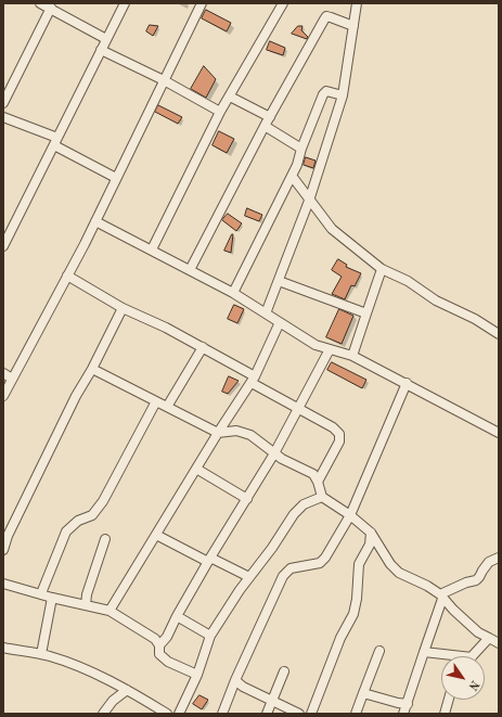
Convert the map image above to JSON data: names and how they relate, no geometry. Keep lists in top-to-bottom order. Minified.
{"north":"bottom right"}
